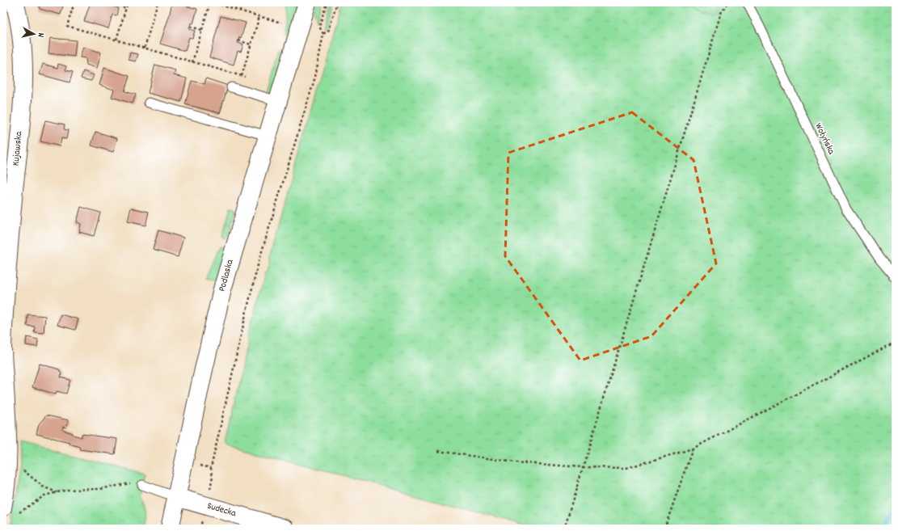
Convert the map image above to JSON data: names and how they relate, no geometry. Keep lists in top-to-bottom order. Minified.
{"streets":{"street":["Kujawska","Podlaska","Sudecka"],"lane":["Wołyńska"]},"crossings":[["Podlaska","Sudecka"]],"north":"right"}
